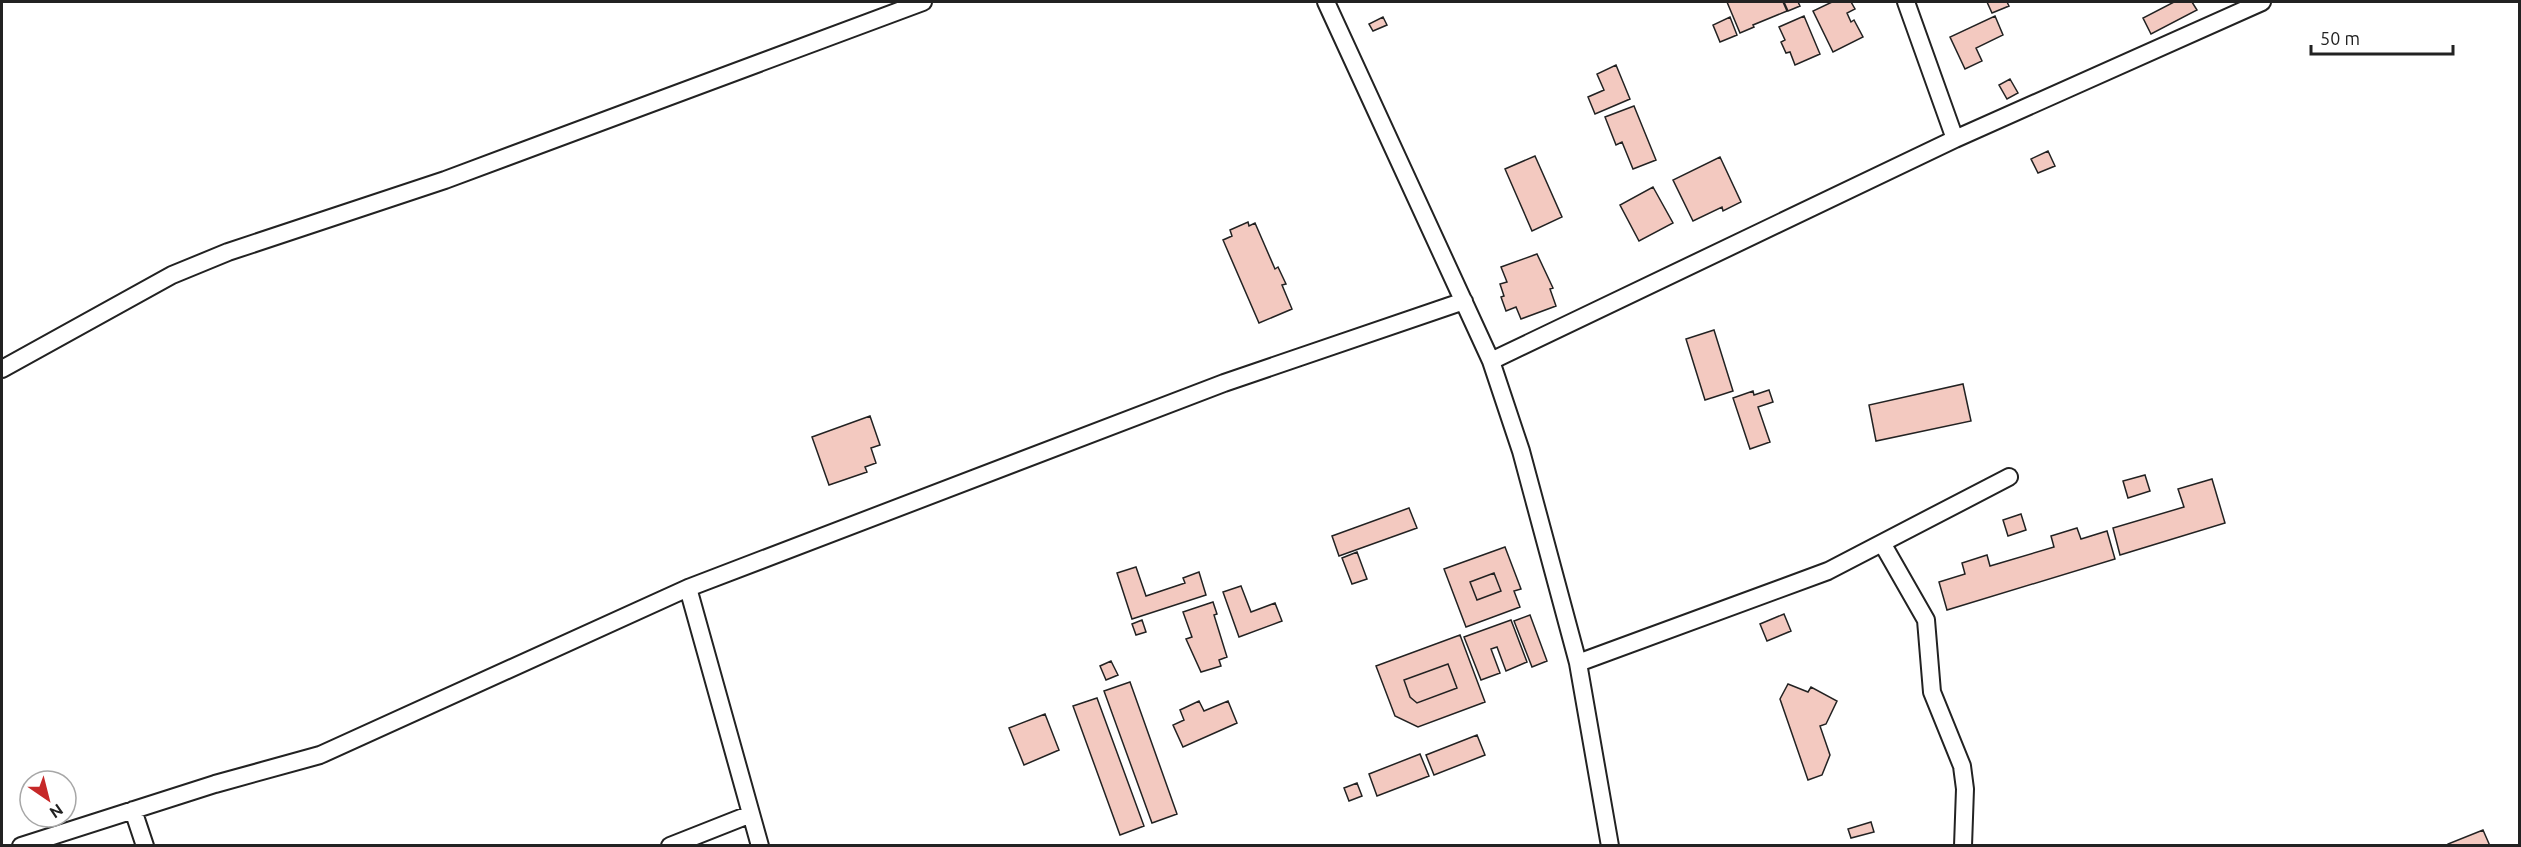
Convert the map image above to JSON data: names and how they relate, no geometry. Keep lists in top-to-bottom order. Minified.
{"scale_bar":"50 m","north":"bottom right"}
